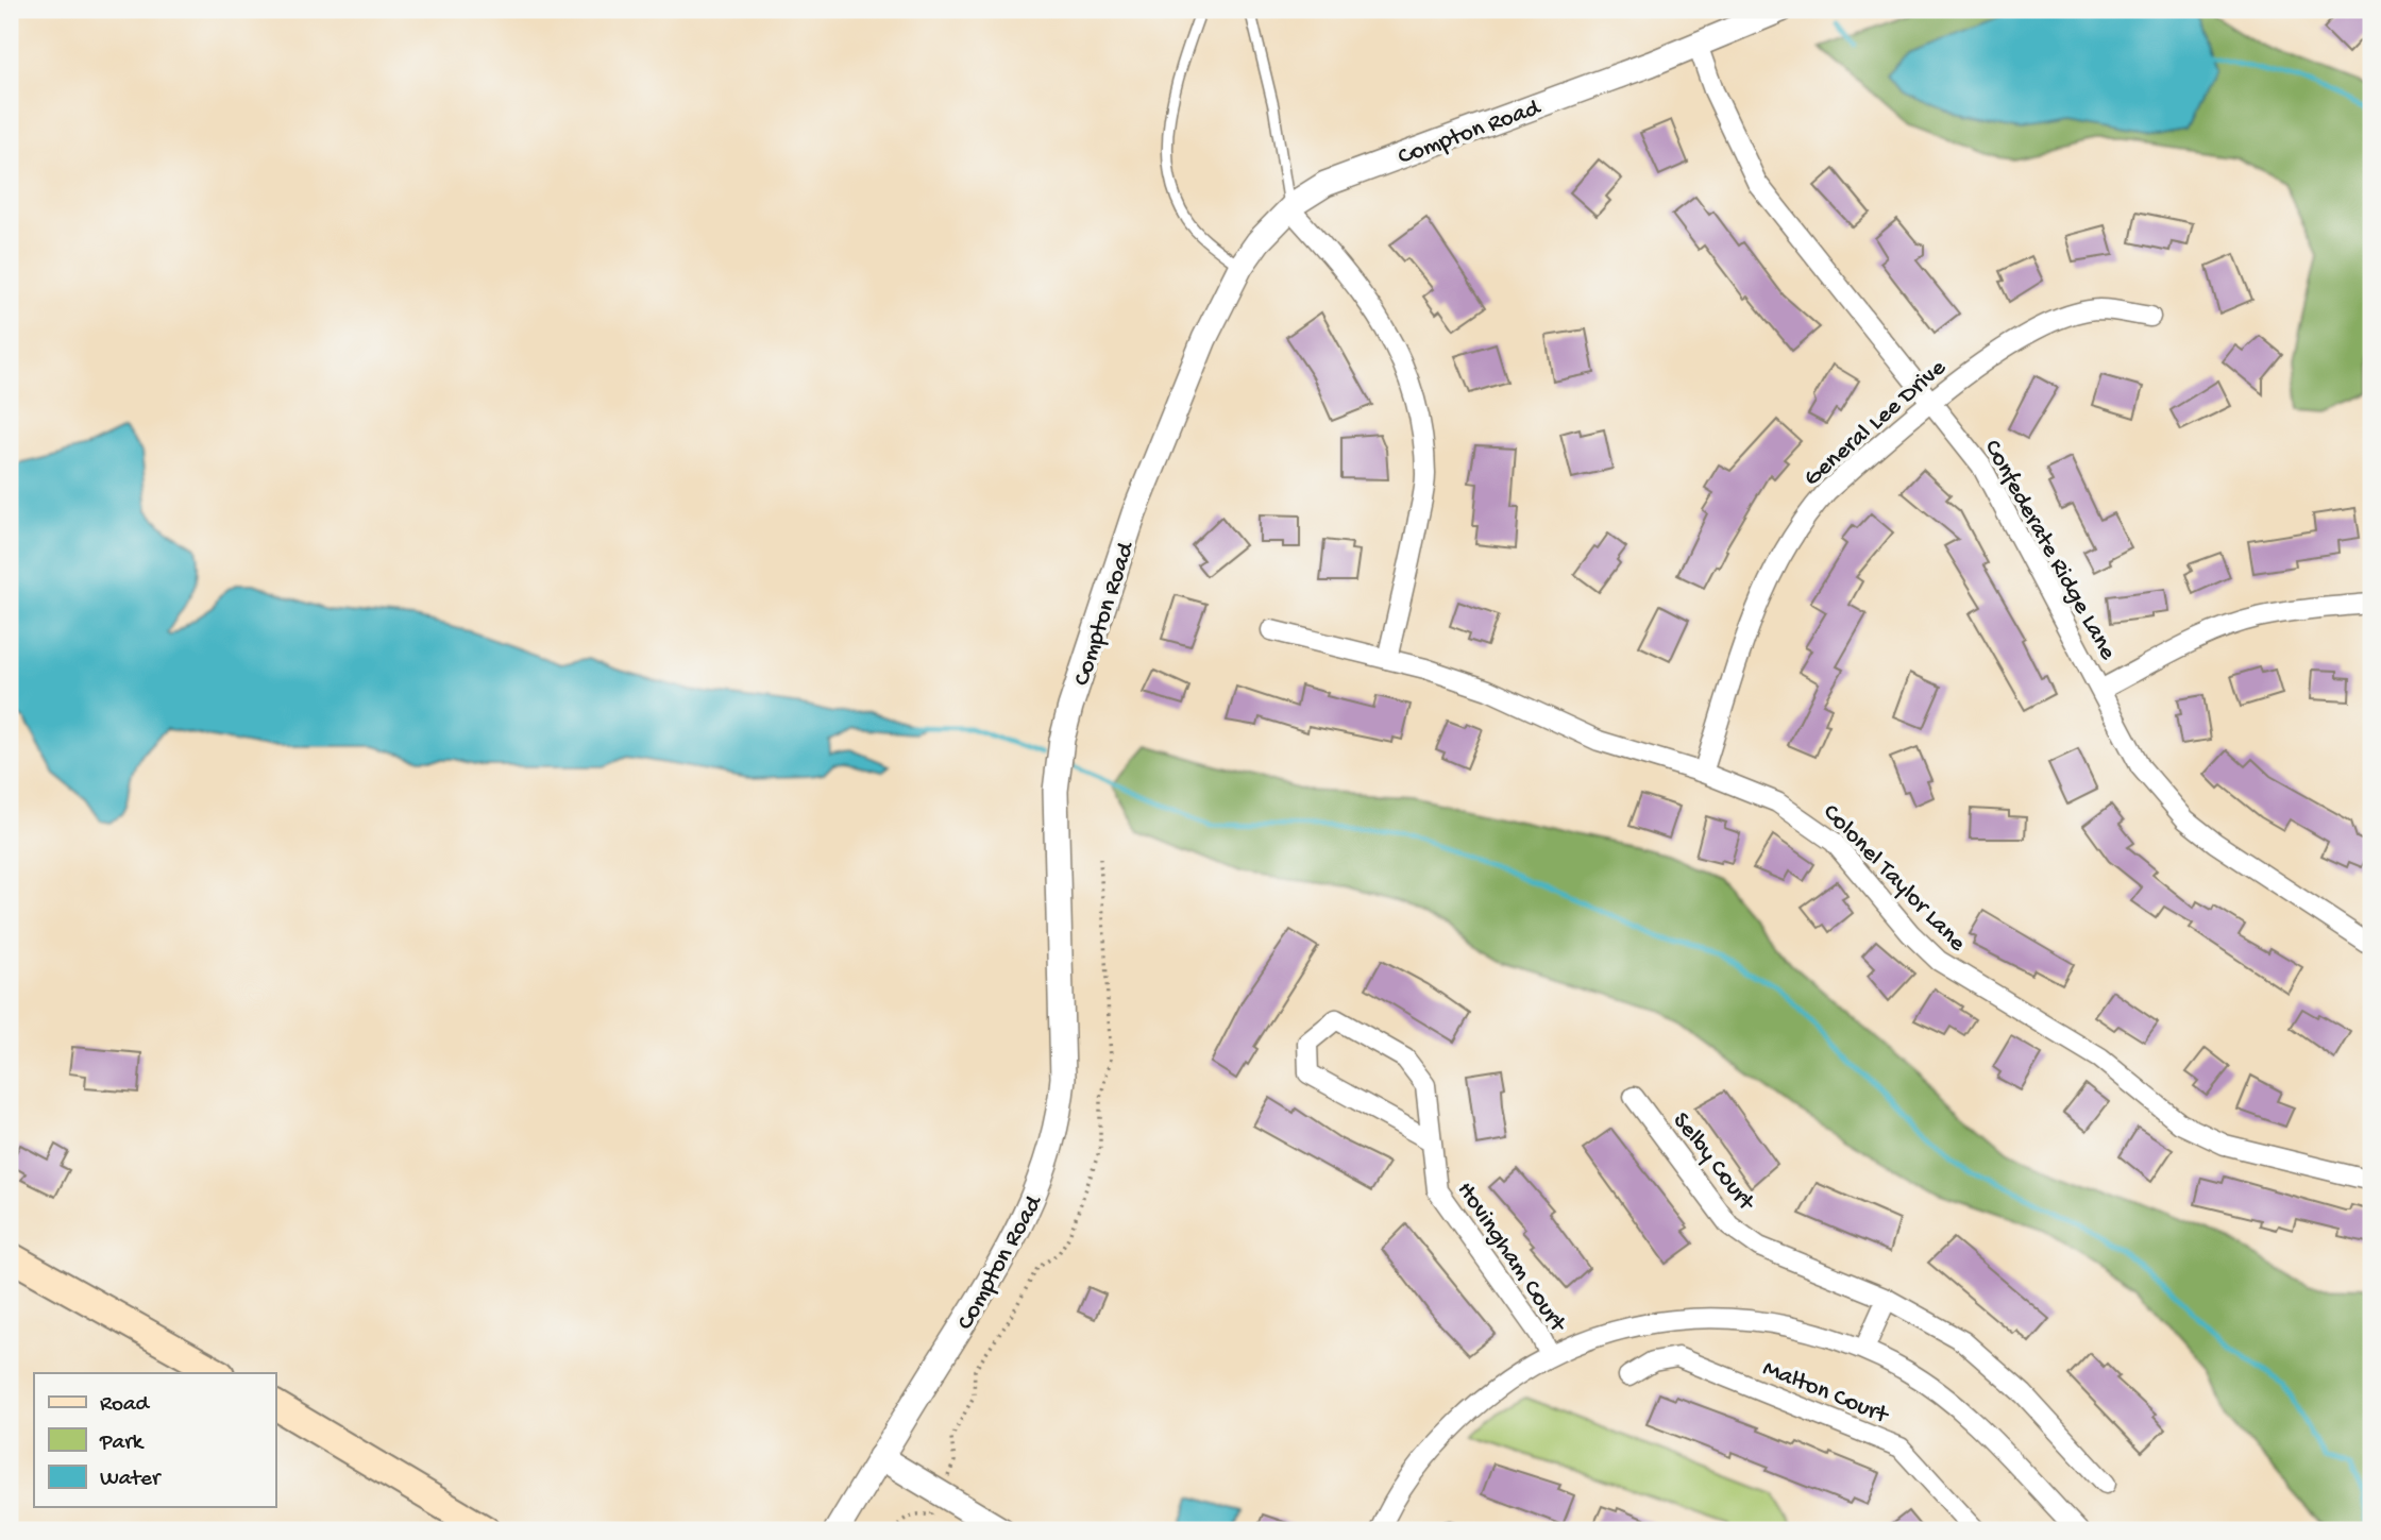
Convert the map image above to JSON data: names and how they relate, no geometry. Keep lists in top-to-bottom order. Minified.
{"streets":{"street":["Compton Road","General Lee Drive","Confederate Ridge Lane","Colonel Taylor Lane","Selby Court","Hovingham Court","Malton Court"]},"crossings":[["Compton Road","Confederate Ridge Lane"],["General Lee Drive","Confederate Ridge Lane"],["General Lee Drive","Colonel Taylor Lane"]],"legend":["Road","Park","Water"]}
